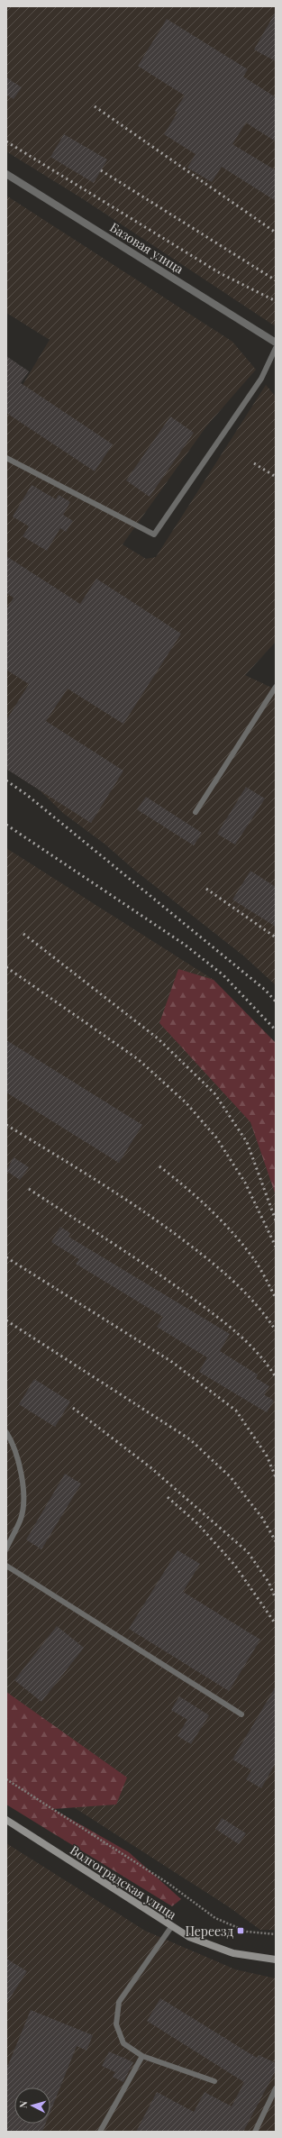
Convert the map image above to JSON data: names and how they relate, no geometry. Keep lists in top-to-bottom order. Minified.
{"streets":{"main road":["Волгоградская улица"],"street":["Базовая улица"]},"places":{"transit":["Переезд"]},"north":"left"}
